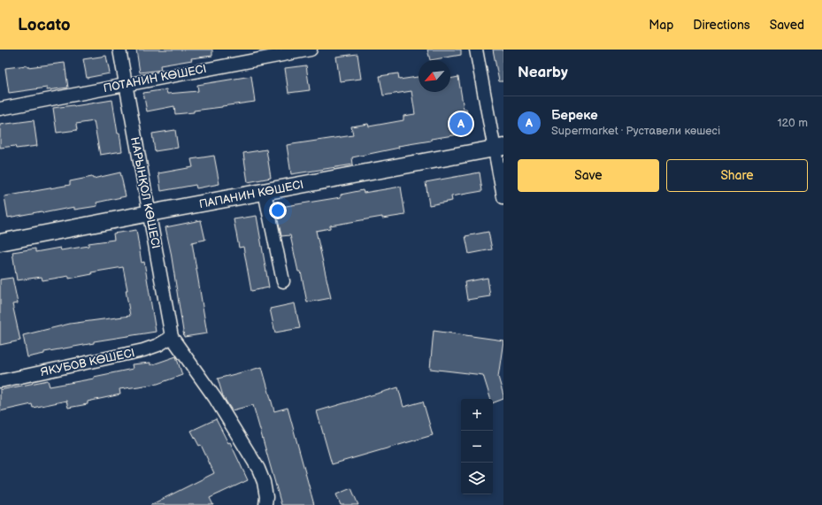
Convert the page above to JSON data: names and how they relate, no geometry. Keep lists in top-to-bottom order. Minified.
{"streets":{"main road":["ПАПАНИН КӨШЕСІ"],"street":["ПОТАНИН КӨШЕСІ","НАРЫНҚОЛ КӨШЕСІ","ЯКУБОВ КӨШЕСІ"]},"crossings":[["ПОТАНИН КӨШЕСІ","НАРЫНҚОЛ КӨШЕСІ"],["НАРЫНҚОЛ КӨШЕСІ","ПАПАНИН КӨШЕСІ"],["НАРЫНҚОЛ КӨШЕСІ","ЯКУБОВ КӨШЕСІ"]],"north":"bottom left","page":{"header":"Locato","nav":["Map","Directions","Saved"],"heading":"Nearby","list":[{"mark":"A","name":"Береке","note":"Supermarket · Руставели көшесі","value":"120 m"}],"pins":"A","buttons":["Save","Share"],"map_buttons":["+","−"]}}
